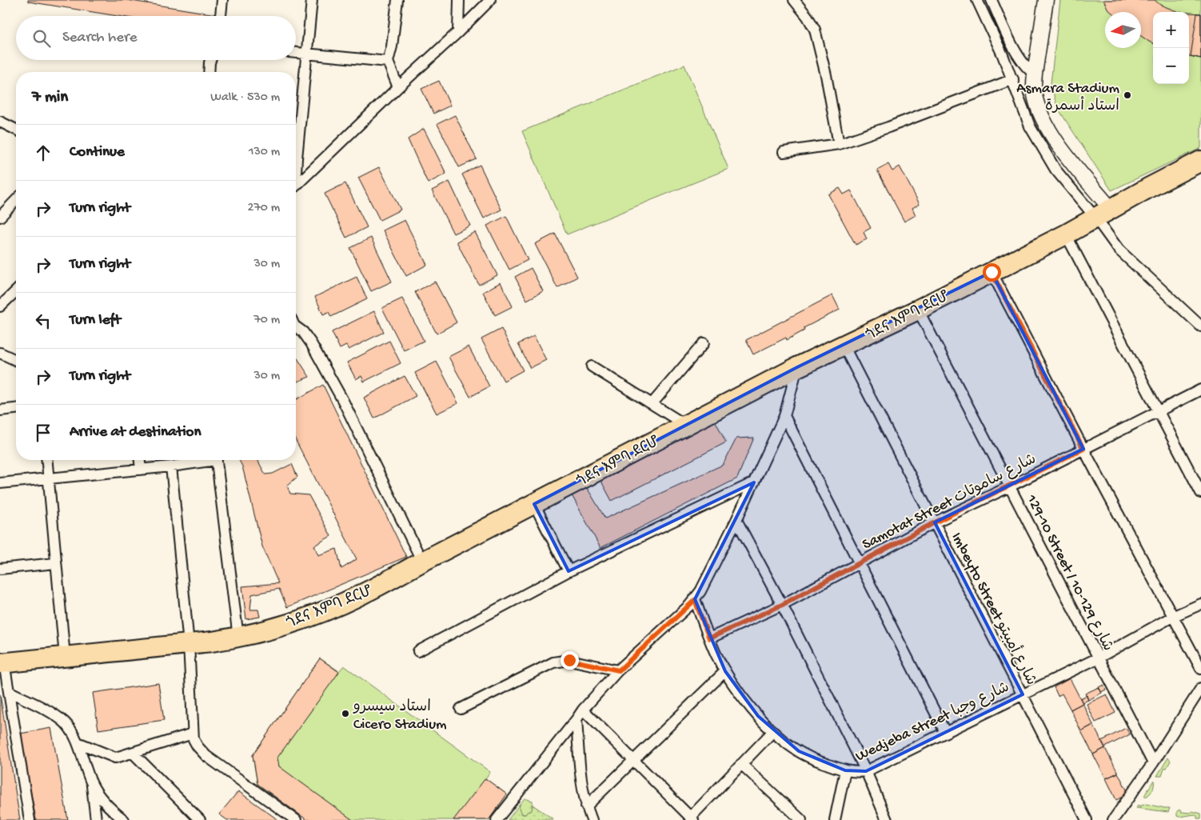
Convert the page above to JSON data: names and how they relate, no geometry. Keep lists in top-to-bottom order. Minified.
{"streets":{"highway":["ጎደና እምባ ደርሆ"],"street":["Samotat Street شارع ساموتات","129-10 Street / شارع 129-10","Imbeyto Street شارع أمبيتو","Wedjeba Street شارع وجبا"]},"crossings":[["ጎደና እምባ ደርሆ","129-10 Street / شارع 129-10"],["ጎደና እምባ ደርሆ","Imbeyto Street شارع أمبيتو"],["Samotat Street شارع ساموتات","129-10 Street / شارع 129-10"],["Samotat Street شارع ساموتات","Imbeyto Street شارع أمبيتو"],["Samotat Street شارع ساموتات","Wedjeba Street شارع وجبا"],["129-10 Street / شارع 129-10","Wedjeba Street شارع وجبا"],["Imbeyto Street شارع أمبيتو","Wedjeba Street شارع وجبا"]],"places":["Asmara Stadium استاد أسمرة","استاد سيسرو Cicero Stadium"],"north":"left","page":{"map_buttons":["+","−"],"search":"Search here","heading":["7 min","Walk · 530 m"],"list":[["Continue","130 m"],["Turn right","270 m"],["Turn right","30 m"],["Turn left","70 m"],["Turn right","30 m"],"Arrive at destination"]}}
